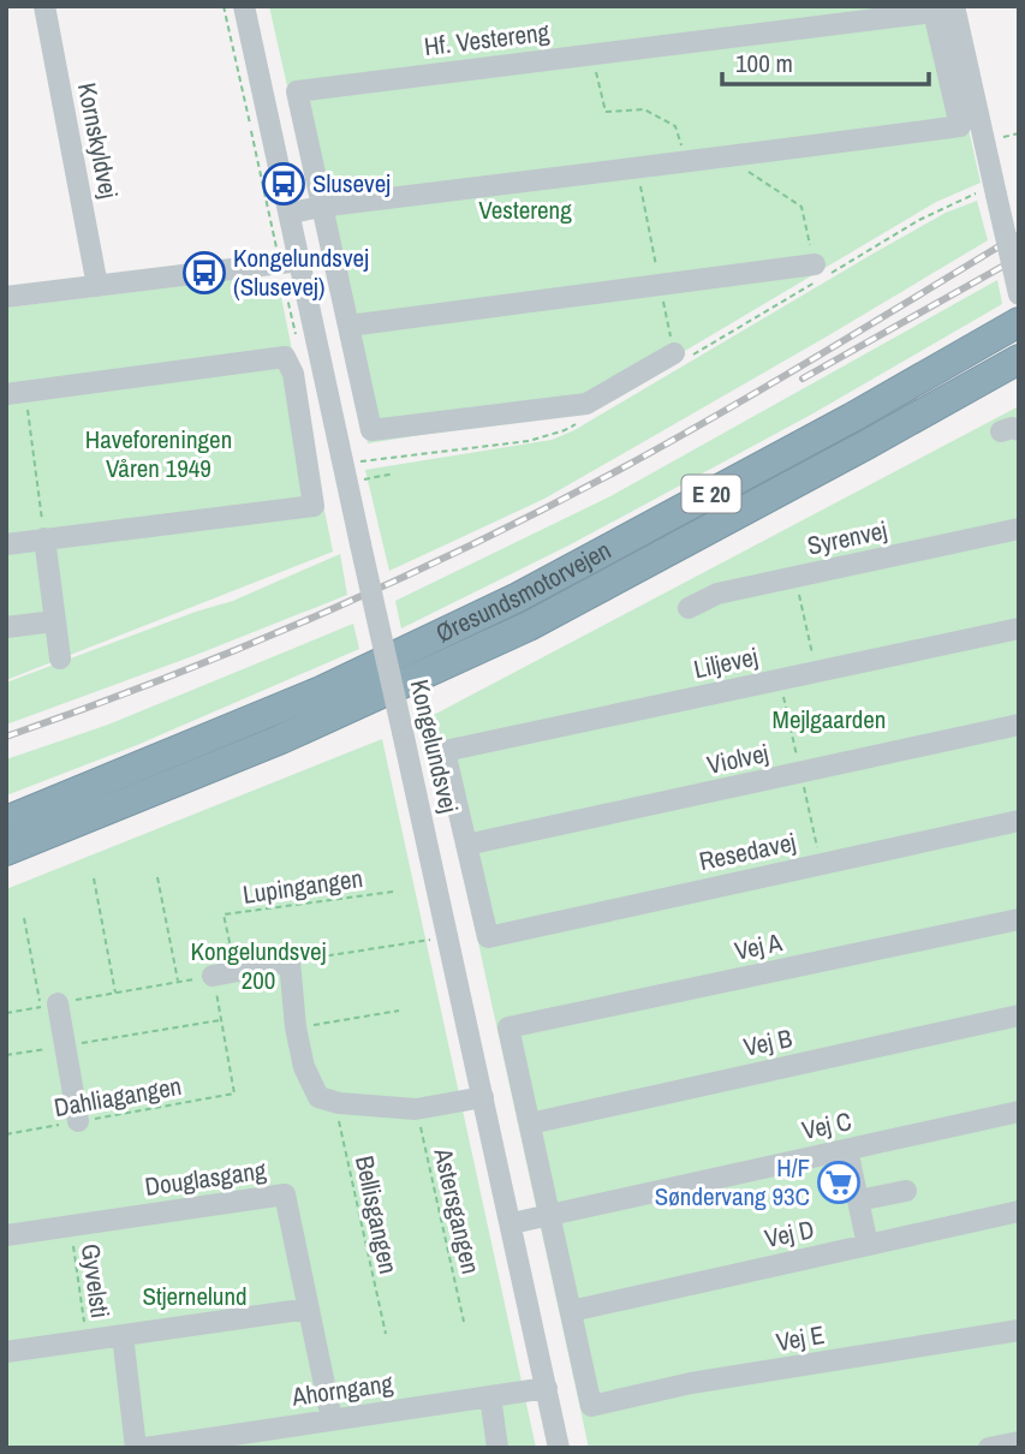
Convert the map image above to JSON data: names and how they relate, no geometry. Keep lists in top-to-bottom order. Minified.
{"streets":{"highway":["E 20","Øresundsmotorvejen"],"street":["Hf. Vestereng","Kornskyldvej","Syrenvej","Liljevej","Kongelundsvej","Violvej","Resedavej","Vej A","Vej B","Vej C","Douglasgang","Vej D","Vej E","Ahorngang"],"path":["Lupingangen","Dahliagangen","Astersgangen","Bellisgangen","Gyvelsti"]},"crossings":[["Liljevej","Violvej"],["Kongelundsvej","Resedavej"],["Kongelundsvej","Vej C"],["Kongelundsvej","Ahorngang"],["Vej A","Vej B"],["Douglasgang","Gyvelsti"],["Douglasgang","Ahorngang"],["Vej D","Vej E"]],"parks":["Vestereng","Haveforeningen Våren 1949","Mejlgaarden","Kongelundsvej 200","Stjernelund"],"places":{"bus stop":["Slusevej","Kongelundsvej (Slusevej)"],"supermarket":["H/F Søndervang 93C"]},"scale_bar":"100 m"}
